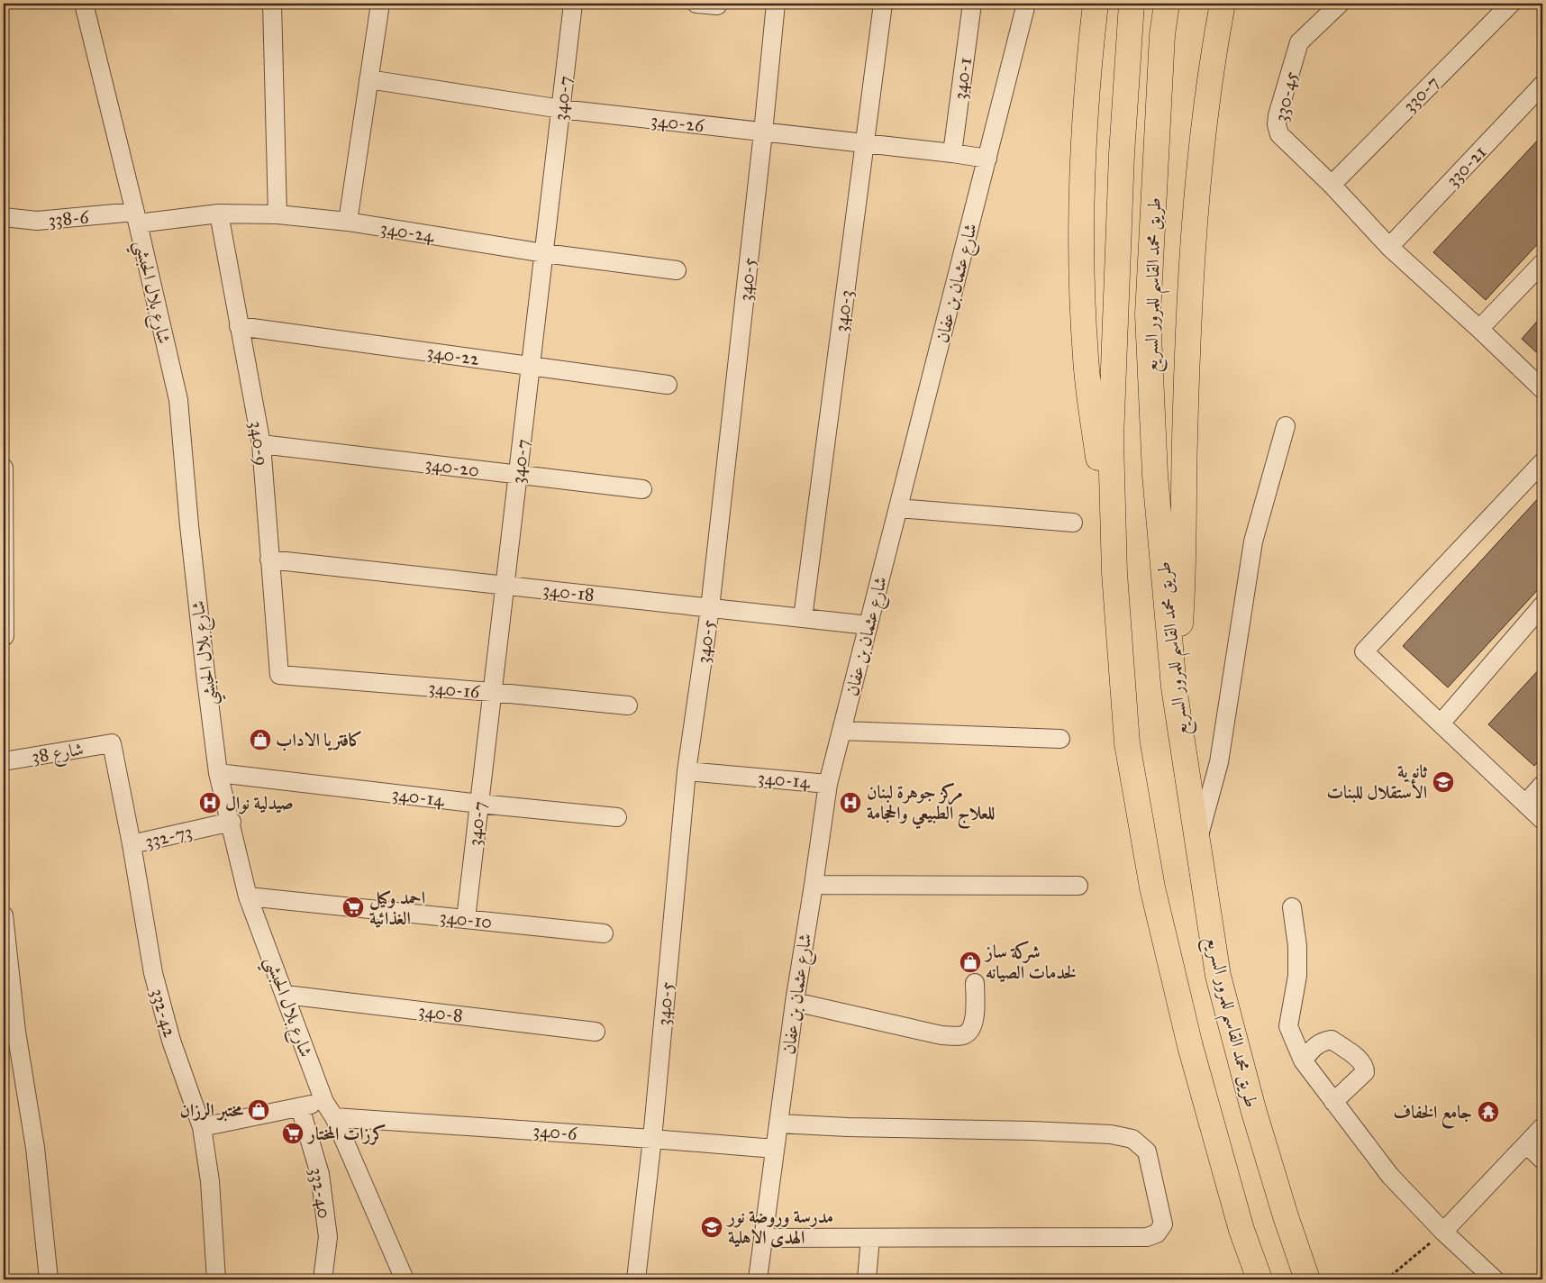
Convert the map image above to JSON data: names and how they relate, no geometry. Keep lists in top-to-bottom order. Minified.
{"streets":{"highway":["طريق محمد القاسم للمرور السريع"],"street":["340-1","330-7","330-45","340-7","340-26","330-21","338-6","340-24","340-5","شارع عثمان بن عفان","شارع بلال الحبشي","340-3","340-22","340-9","340-20","340-18","340-16","شارع 38","340-14","332-73","340-10","332-42","340-8","340-6","332-40"]},"crossings":[["340-1","340-26"],["330-7","330-45"],["330-45","330-21"],["340-7","340-26"],["340-7","340-24"],["340-7","340-22"],["340-7","340-20"],["340-7","340-18"],["340-7","340-16"],["340-7","340-14"],["340-7","340-10"],["340-26","340-5"],["340-26","شارع عثمان بن عفان"],["340-26","340-3"],["338-6","340-24"],["338-6","شارع بلال الحبشي"],["340-24","شارع بلال الحبشي"],["340-24","340-9"],["340-5","340-18"],["340-5","340-14"],["340-5","340-6"],["شارع عثمان بن عفان","340-18"],["شارع عثمان بن عفان","340-14"],["شارع عثمان بن عفان","340-6"],["شارع بلال الحبشي","340-14"],["شارع بلال الحبشي","332-73"],["شارع بلال الحبشي","340-10"],["شارع بلال الحبشي","340-8"],["شارع بلال الحبشي","340-6"],["340-3","340-18"],["340-22","340-9"],["340-9","340-20"],["340-9","340-18"],["340-9","340-16"],["شارع 38","332-42"],["332-73","332-42"]],"places":{"shop":["كافتريا الاداب","شركة ساز لخدمات الصيانه","مختبر الرزان"],"school or university":["ثانوية الأستقلال للبنات","مدرسة وروضة نور الهدى الاهلية"],"hospital":["صيدلية نوال","مركز جوهرة لبنان للعلاج الطبيعي والحجامة"],"supermarket":["احمد وكيل الغذائية","كرزات المختار"],"temple":["جامع الخفاف"]}}
